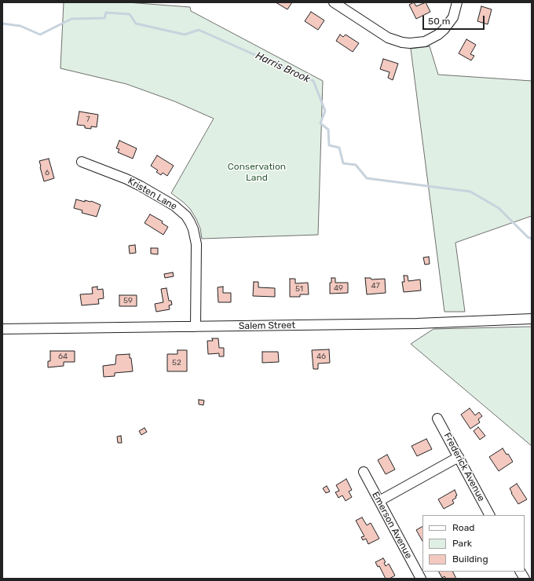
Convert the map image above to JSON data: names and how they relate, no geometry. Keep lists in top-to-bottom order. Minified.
{"streets":{"street":["Kristen Lane","Salem Street","Frederick Avenue","Emerson Avenue"]},"crossings":[["Kristen Lane","Salem Street"]],"water":["Harris Brook"],"parks":["Conservation Land"],"house_numbers":["7","6","47","49","51","59","64","46","52"],"legend":["Road","Park","Building"],"scale_bar":"50 m"}
